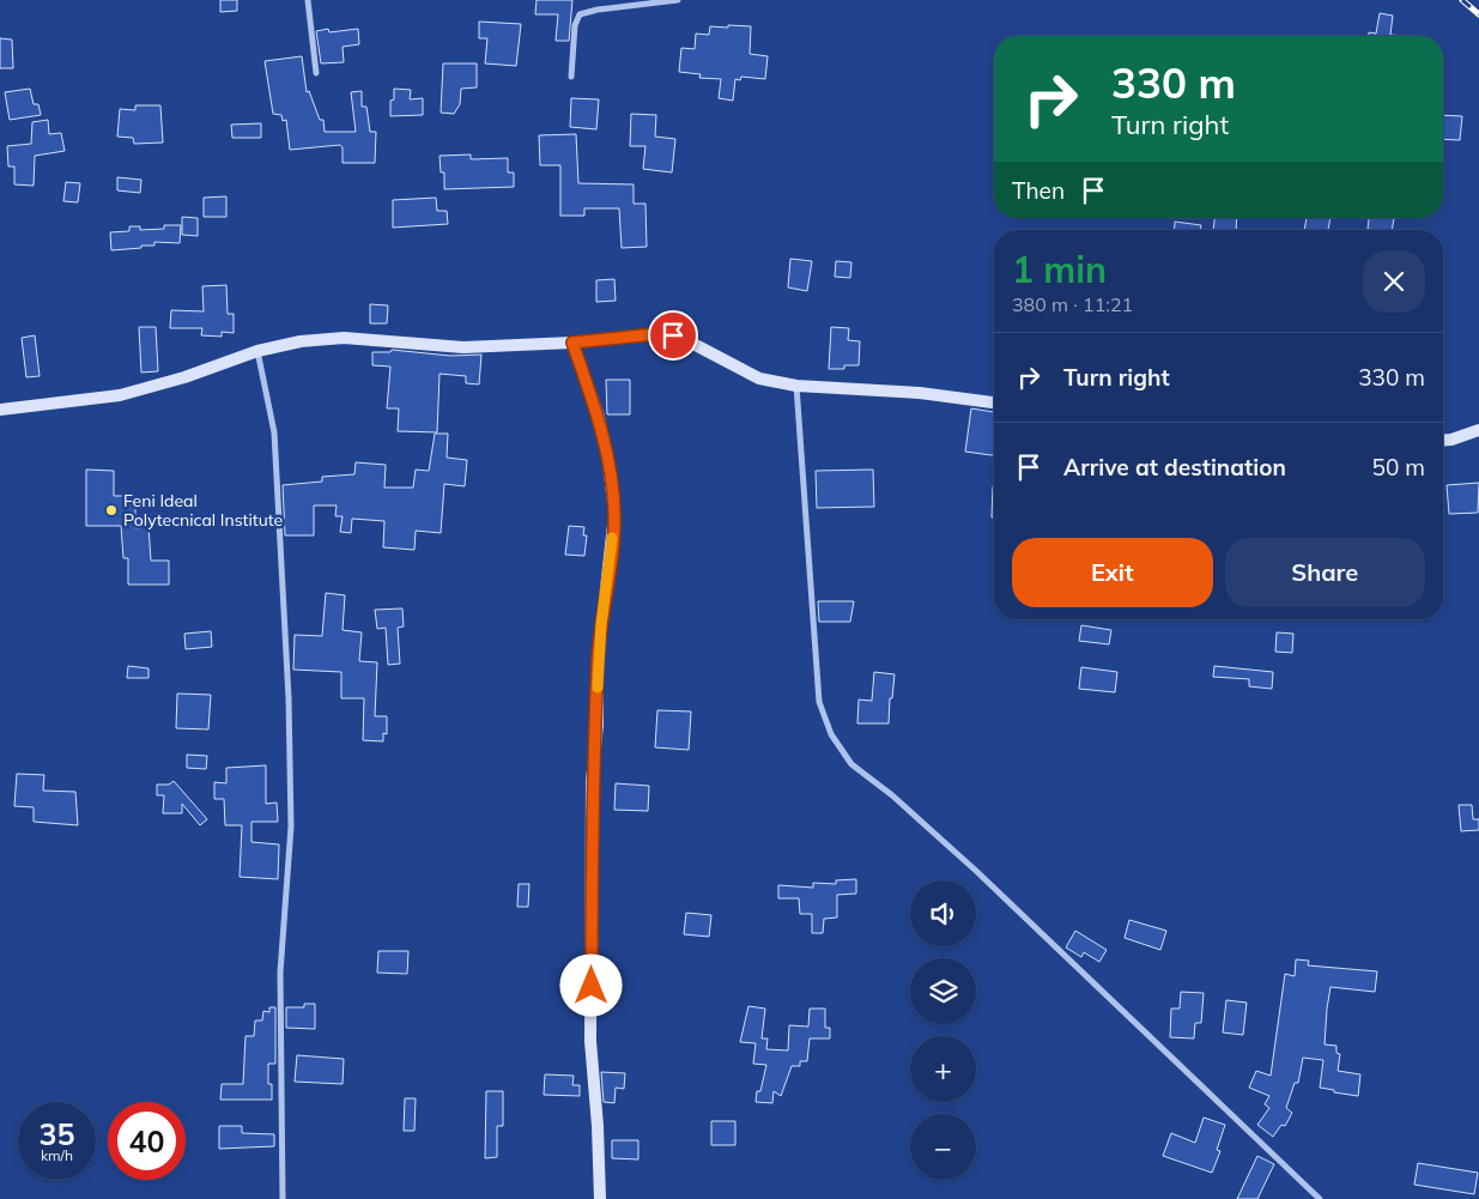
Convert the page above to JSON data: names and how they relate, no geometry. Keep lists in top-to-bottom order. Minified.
{"places":["Feni Ideal Polytecnical Institute"],"page":{"turn":["330 m","Turn right"],"then":"Then","heading":["1 min","380 m · 11:21"],"list":[{"name":"Turn right","value":"330 m"},{"name":"Arrive at destination","value":"50 m"}],"buttons":["Exit","Share"],"map_buttons":["+","−"],"speed":"35 km/h","limit":"40"}}
